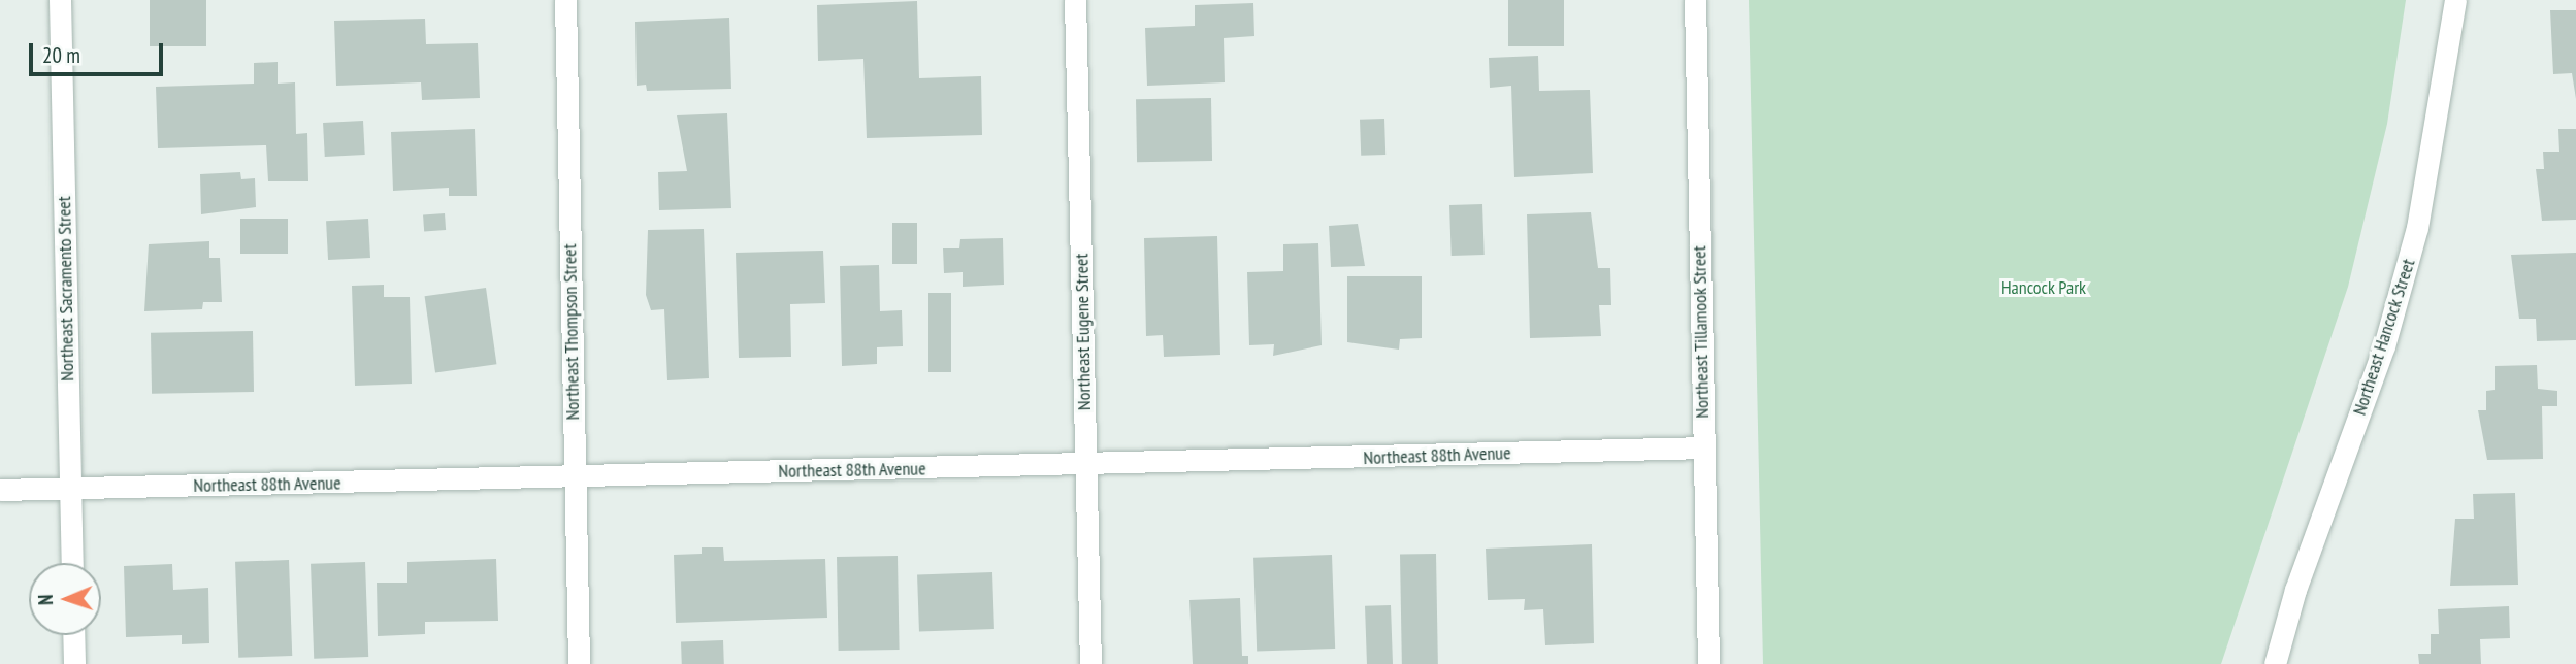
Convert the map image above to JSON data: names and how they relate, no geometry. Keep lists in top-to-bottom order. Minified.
{"streets":{"street":["Northeast Sacramento Street","Northeast Thompson Street","Northeast Eugene Street","Northeast Tillamook Street","Northeast Hancock Street","Northeast 88th Avenue"]},"crossings":[["Northeast Sacramento Street","Northeast 88th Avenue"],["Northeast Thompson Street","Northeast 88th Avenue"],["Northeast Eugene Street","Northeast 88th Avenue"],["Northeast Tillamook Street","Northeast 88th Avenue"]],"parks":["Hancock Park"],"scale_bar":"20 m","north":"left"}
